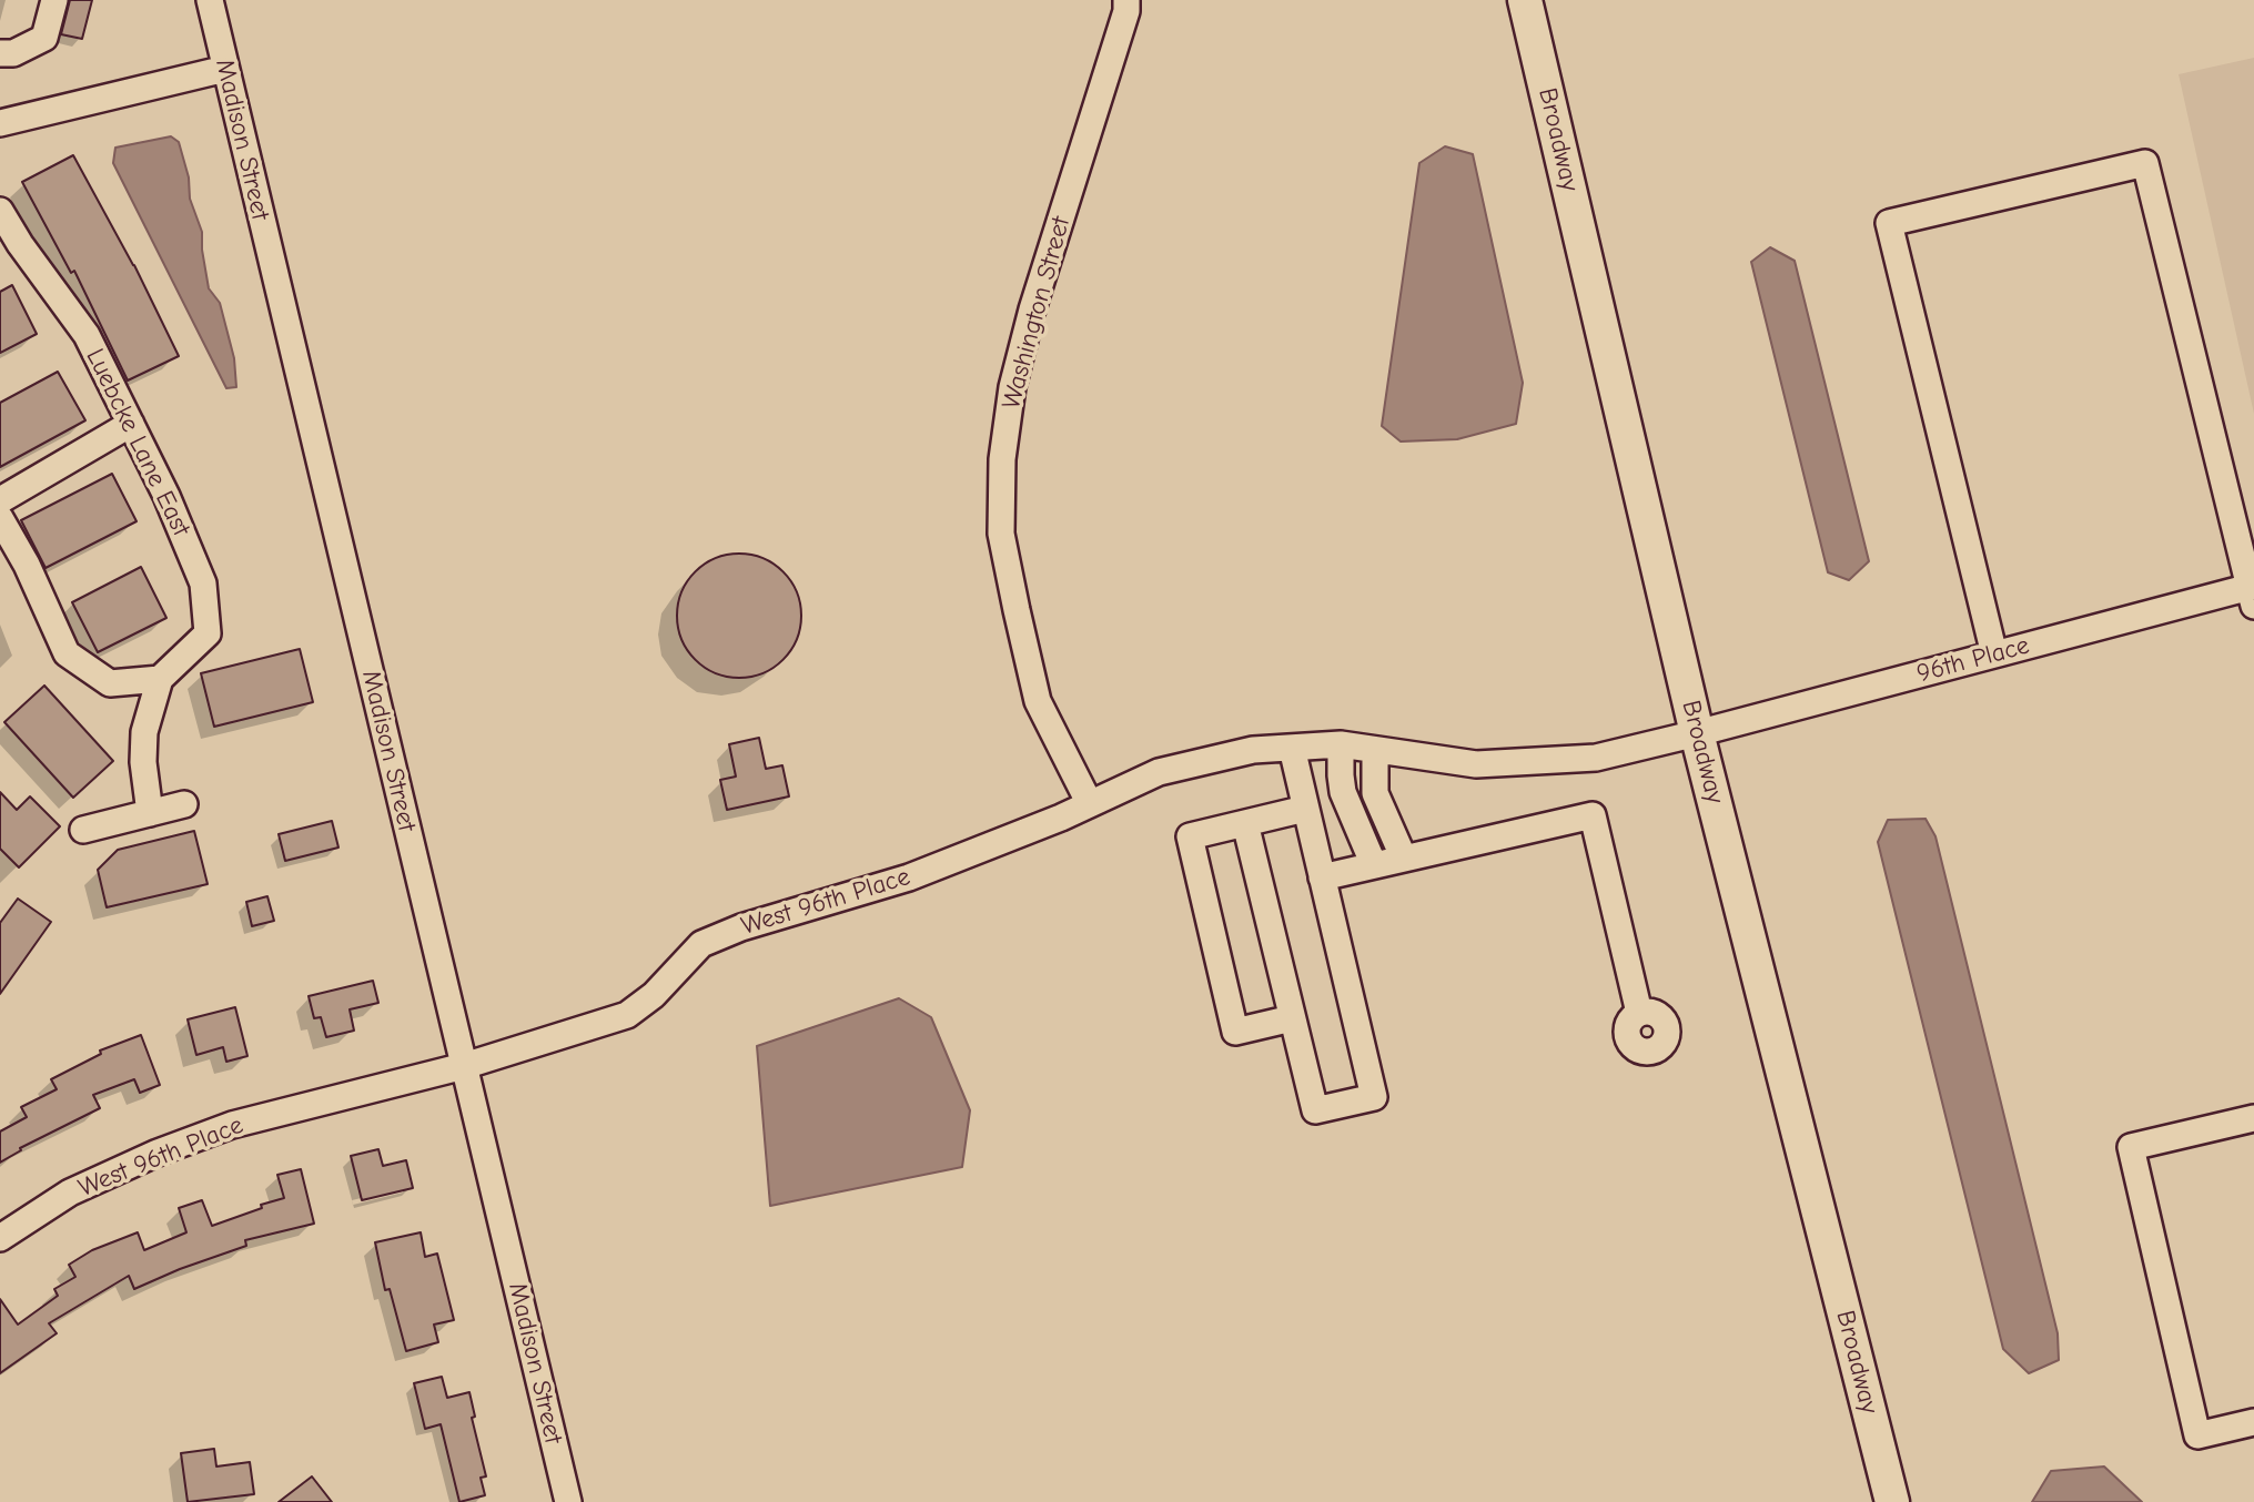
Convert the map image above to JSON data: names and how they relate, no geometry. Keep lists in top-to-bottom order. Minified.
{"streets":{"main road":["Broadway"],"street":["Madison Street","Washington Street","Luebcke Lane East","96th Place","West 96th Place"]},"crossings":[["Madison Street","West 96th Place"],["Broadway","96th Place"],["Broadway","West 96th Place"],["Washington Street","West 96th Place"],["96th Place","West 96th Place"]]}
